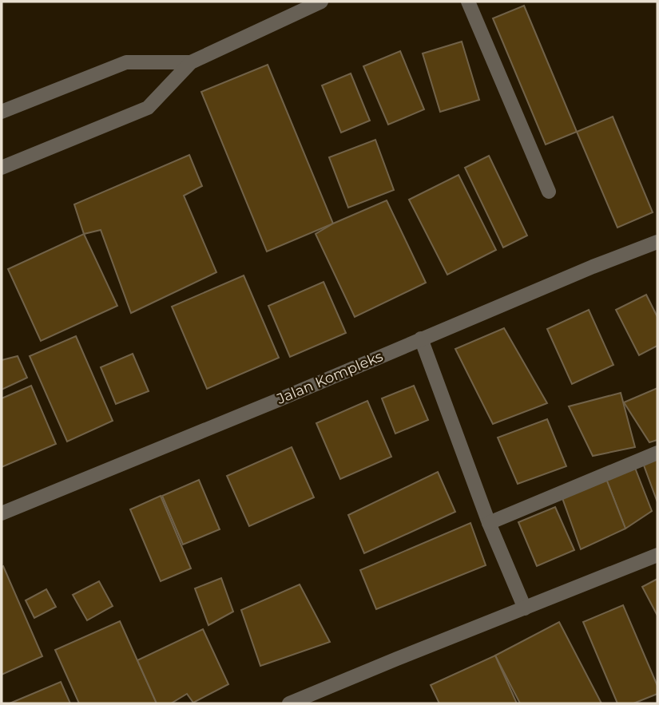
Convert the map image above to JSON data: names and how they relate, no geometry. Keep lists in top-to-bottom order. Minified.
{"streets":{"street":["Jalan Kompleks"]}}
